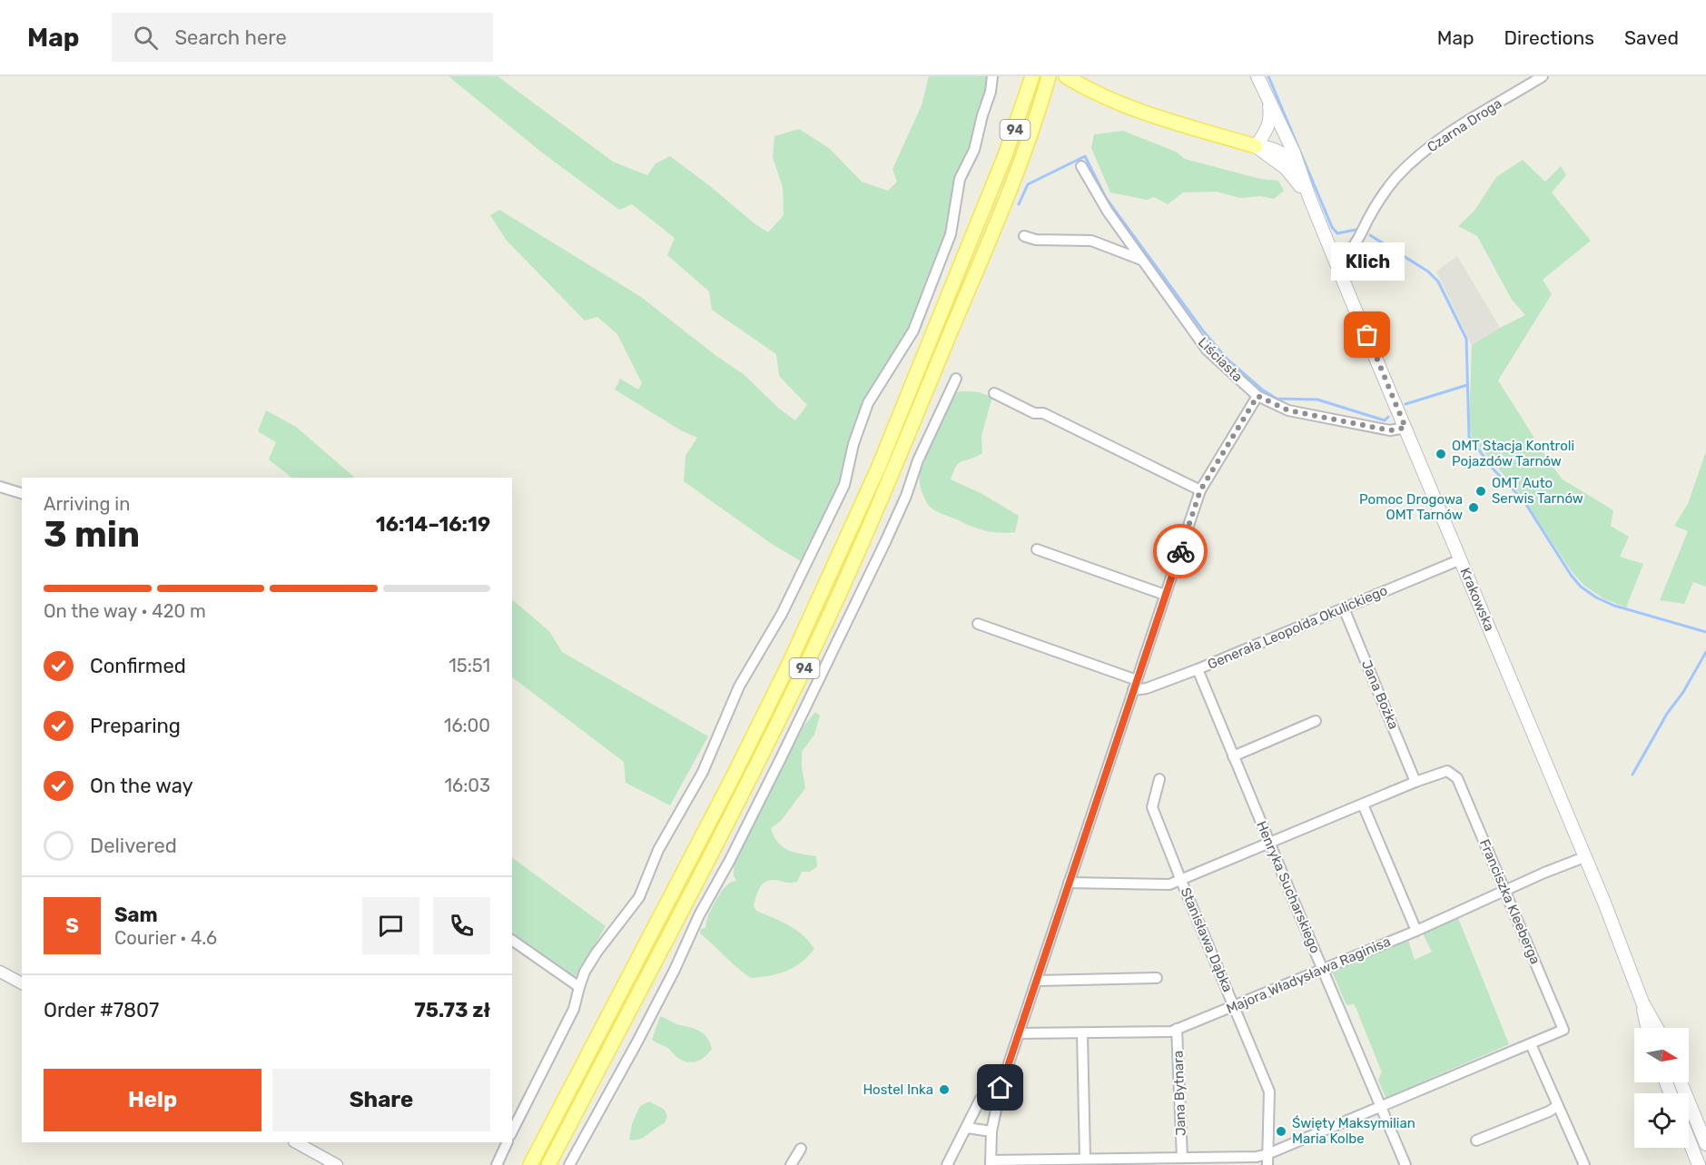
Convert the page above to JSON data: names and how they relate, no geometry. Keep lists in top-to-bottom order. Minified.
{"streets":{"main road":["94","Krakowska"],"street":["Czarna Droga","Liściasta","Generała Leopolda Okulickiego","Jana Bożka","Henryka Sucharskiego","Franciszka Kleeberga","Stanisława Dąbka","Majora Władysława Raginisa","Jana Bytnara"]},"crossings":[["Czarna Droga","Krakowska"],["Liściasta","Krakowska"],["Krakowska","Generała Leopolda Okulickiego"],["Krakowska","Majora Władysława Raginisa"],["Generała Leopolda Okulickiego","Jana Bożka"],["Generała Leopolda Okulickiego","Henryka Sucharskiego"],["Jana Bożka","Franciszka Kleeberga"],["Henryka Sucharskiego","Franciszka Kleeberga"],["Henryka Sucharskiego","Majora Władysława Raginisa"],["Franciszka Kleeberga","Stanisława Dąbka"],["Franciszka Kleeberga","Majora Władysława Raginisa"],["Franciszka Kleeberga","Jana Bytnara"],["Stanisława Dąbka","Majora Władysława Raginisa"],["Majora Władysława Raginisa","Jana Bytnara"]],"places":["Klich","OMT Stacja Kontroli Pojazdów Tarnów","OMT Auto Serwis Tarnów","Pomoc Drogowa OMT Tarnów","Hostel Inka","Święty Maksymilian Maria Kolbe"],"north":"right","page":{"header":"Map","search":"Search here","nav":["Map","Directions","Saved"],"bubble":"Klich","heading":["3 min","Arriving in","16:14–16:19"],"panel":["Sam","Courier · 4.6","Order #7807","75.73 zł"],"bar":"On the way · 420 m","list":[["Confirmed","15:51"],["Preparing","16:00"],["On the way","16:03"],"Delivered"],"round":"S","buttons":["Help","Share"]}}
